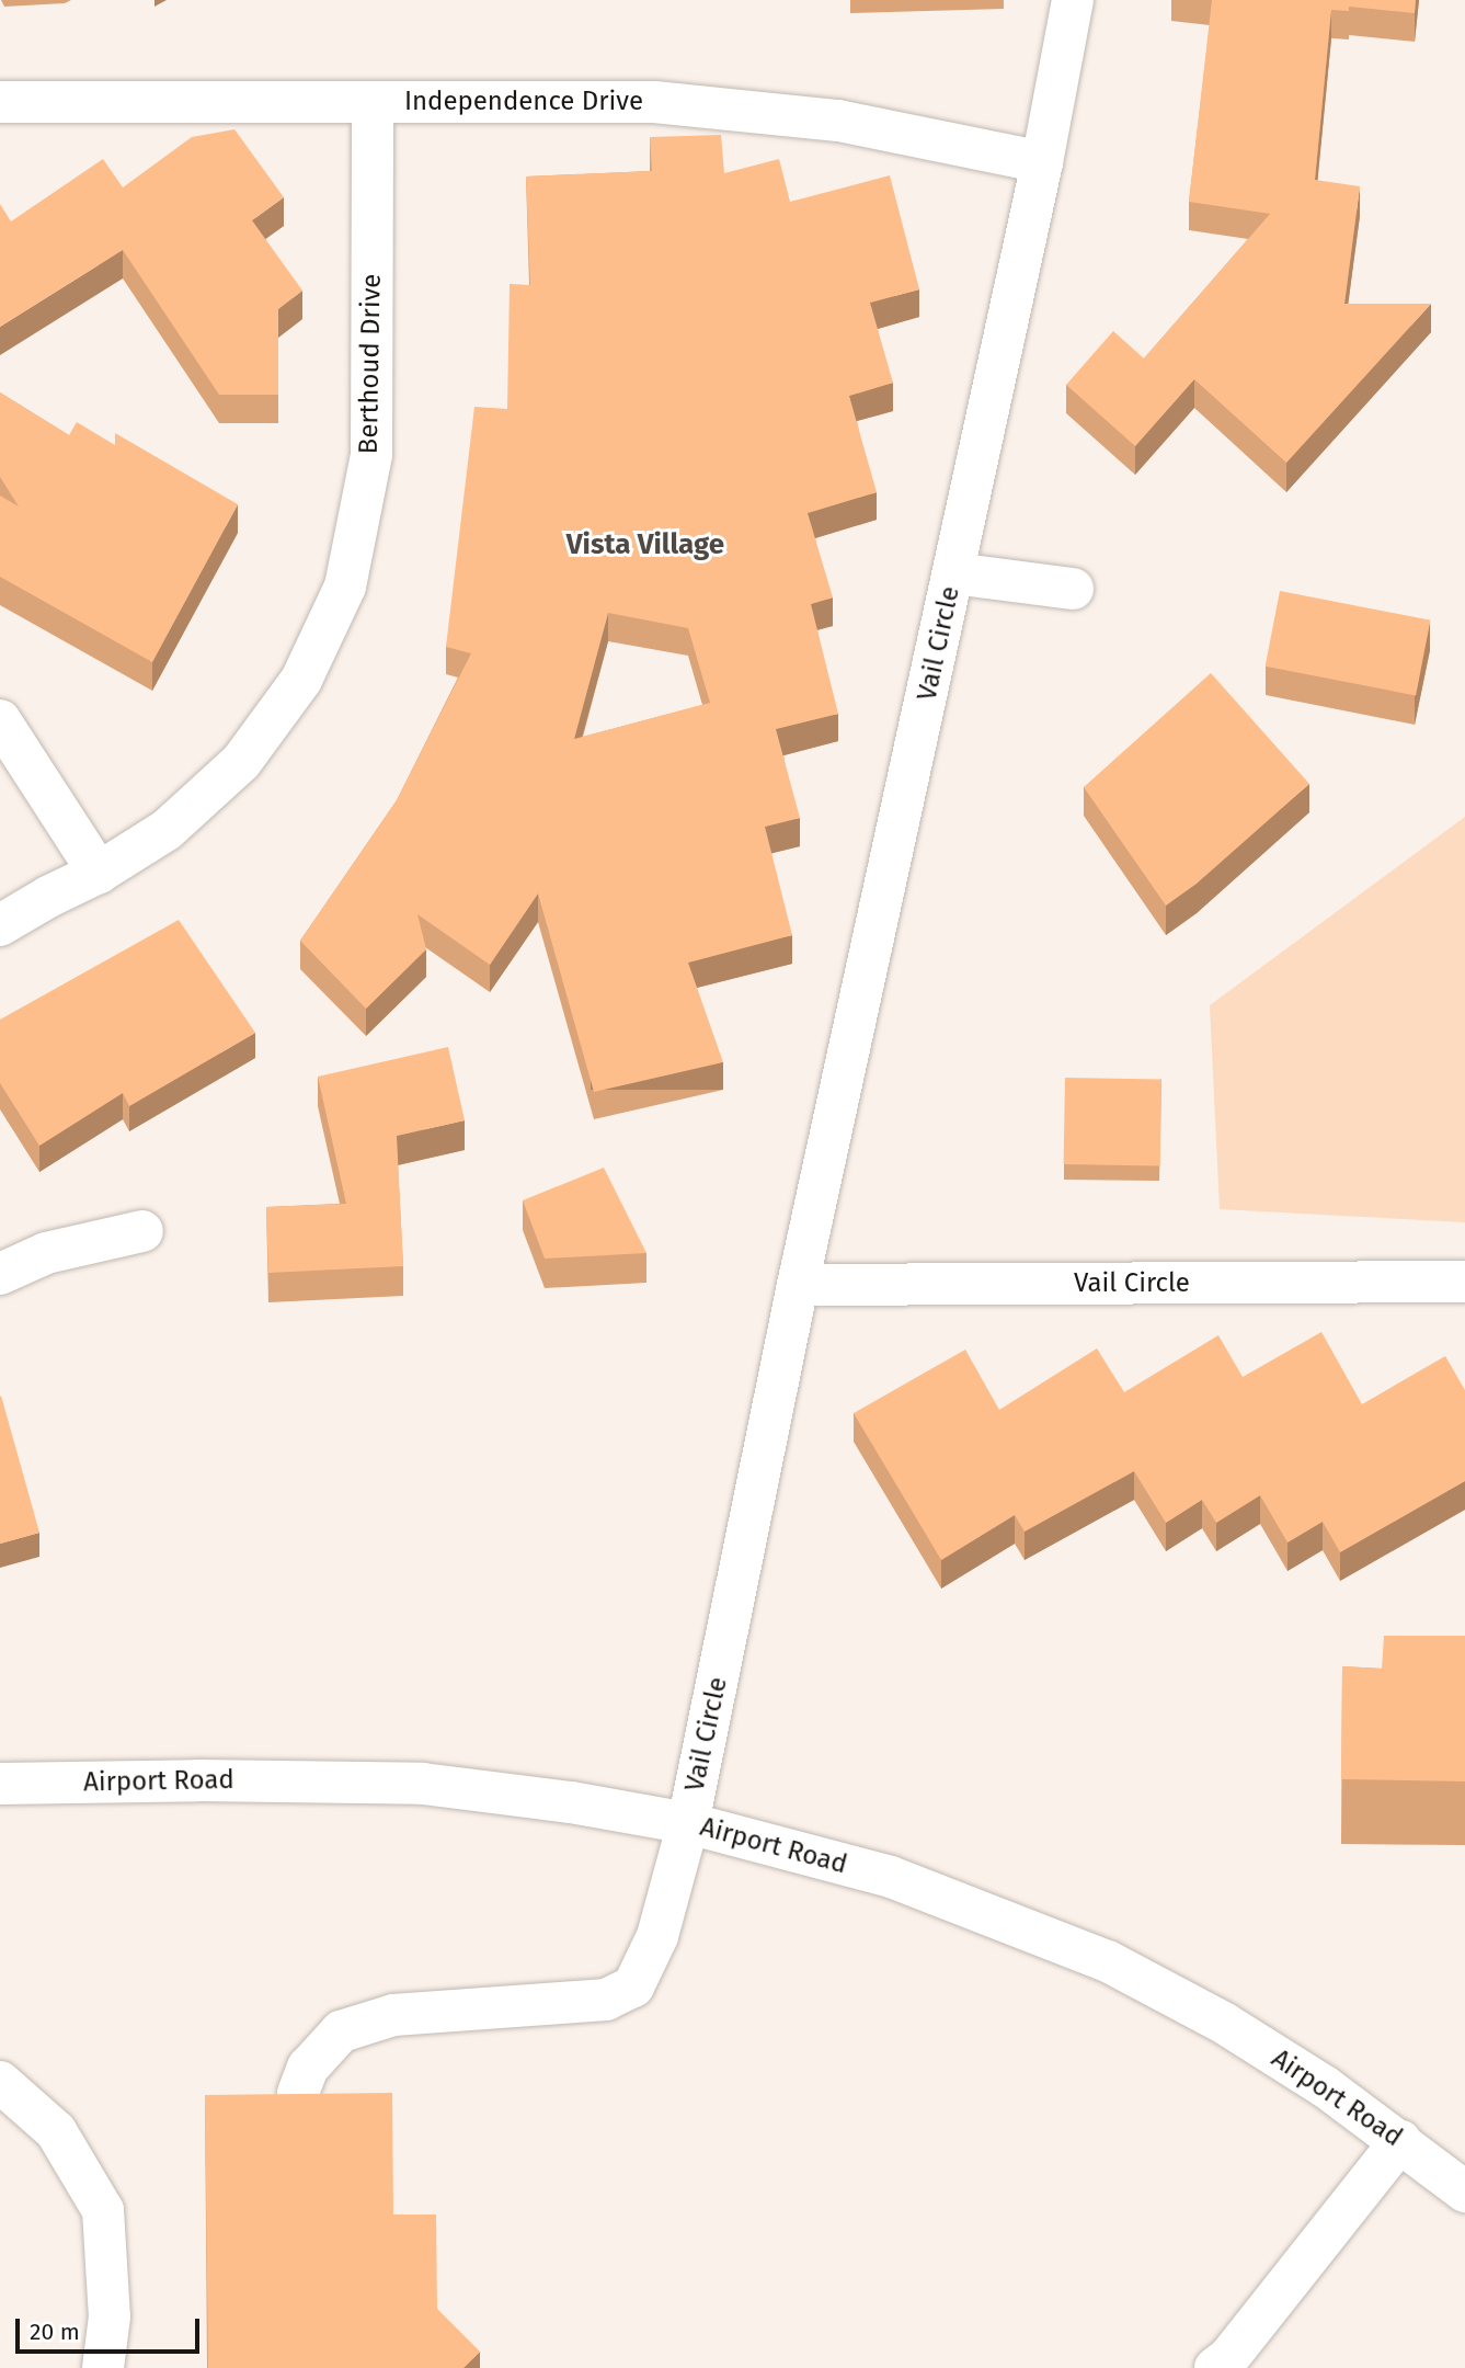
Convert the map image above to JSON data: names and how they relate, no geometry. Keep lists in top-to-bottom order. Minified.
{"streets":{"street":["Independence Drive","Berthoud Drive","Vail Circle","Airport Road"]},"crossings":[["Independence Drive","Berthoud Drive"],["Independence Drive","Vail Circle"],["Vail Circle","Airport Road"]],"districts":["Vista Village"],"scale_bar":"20 m"}
